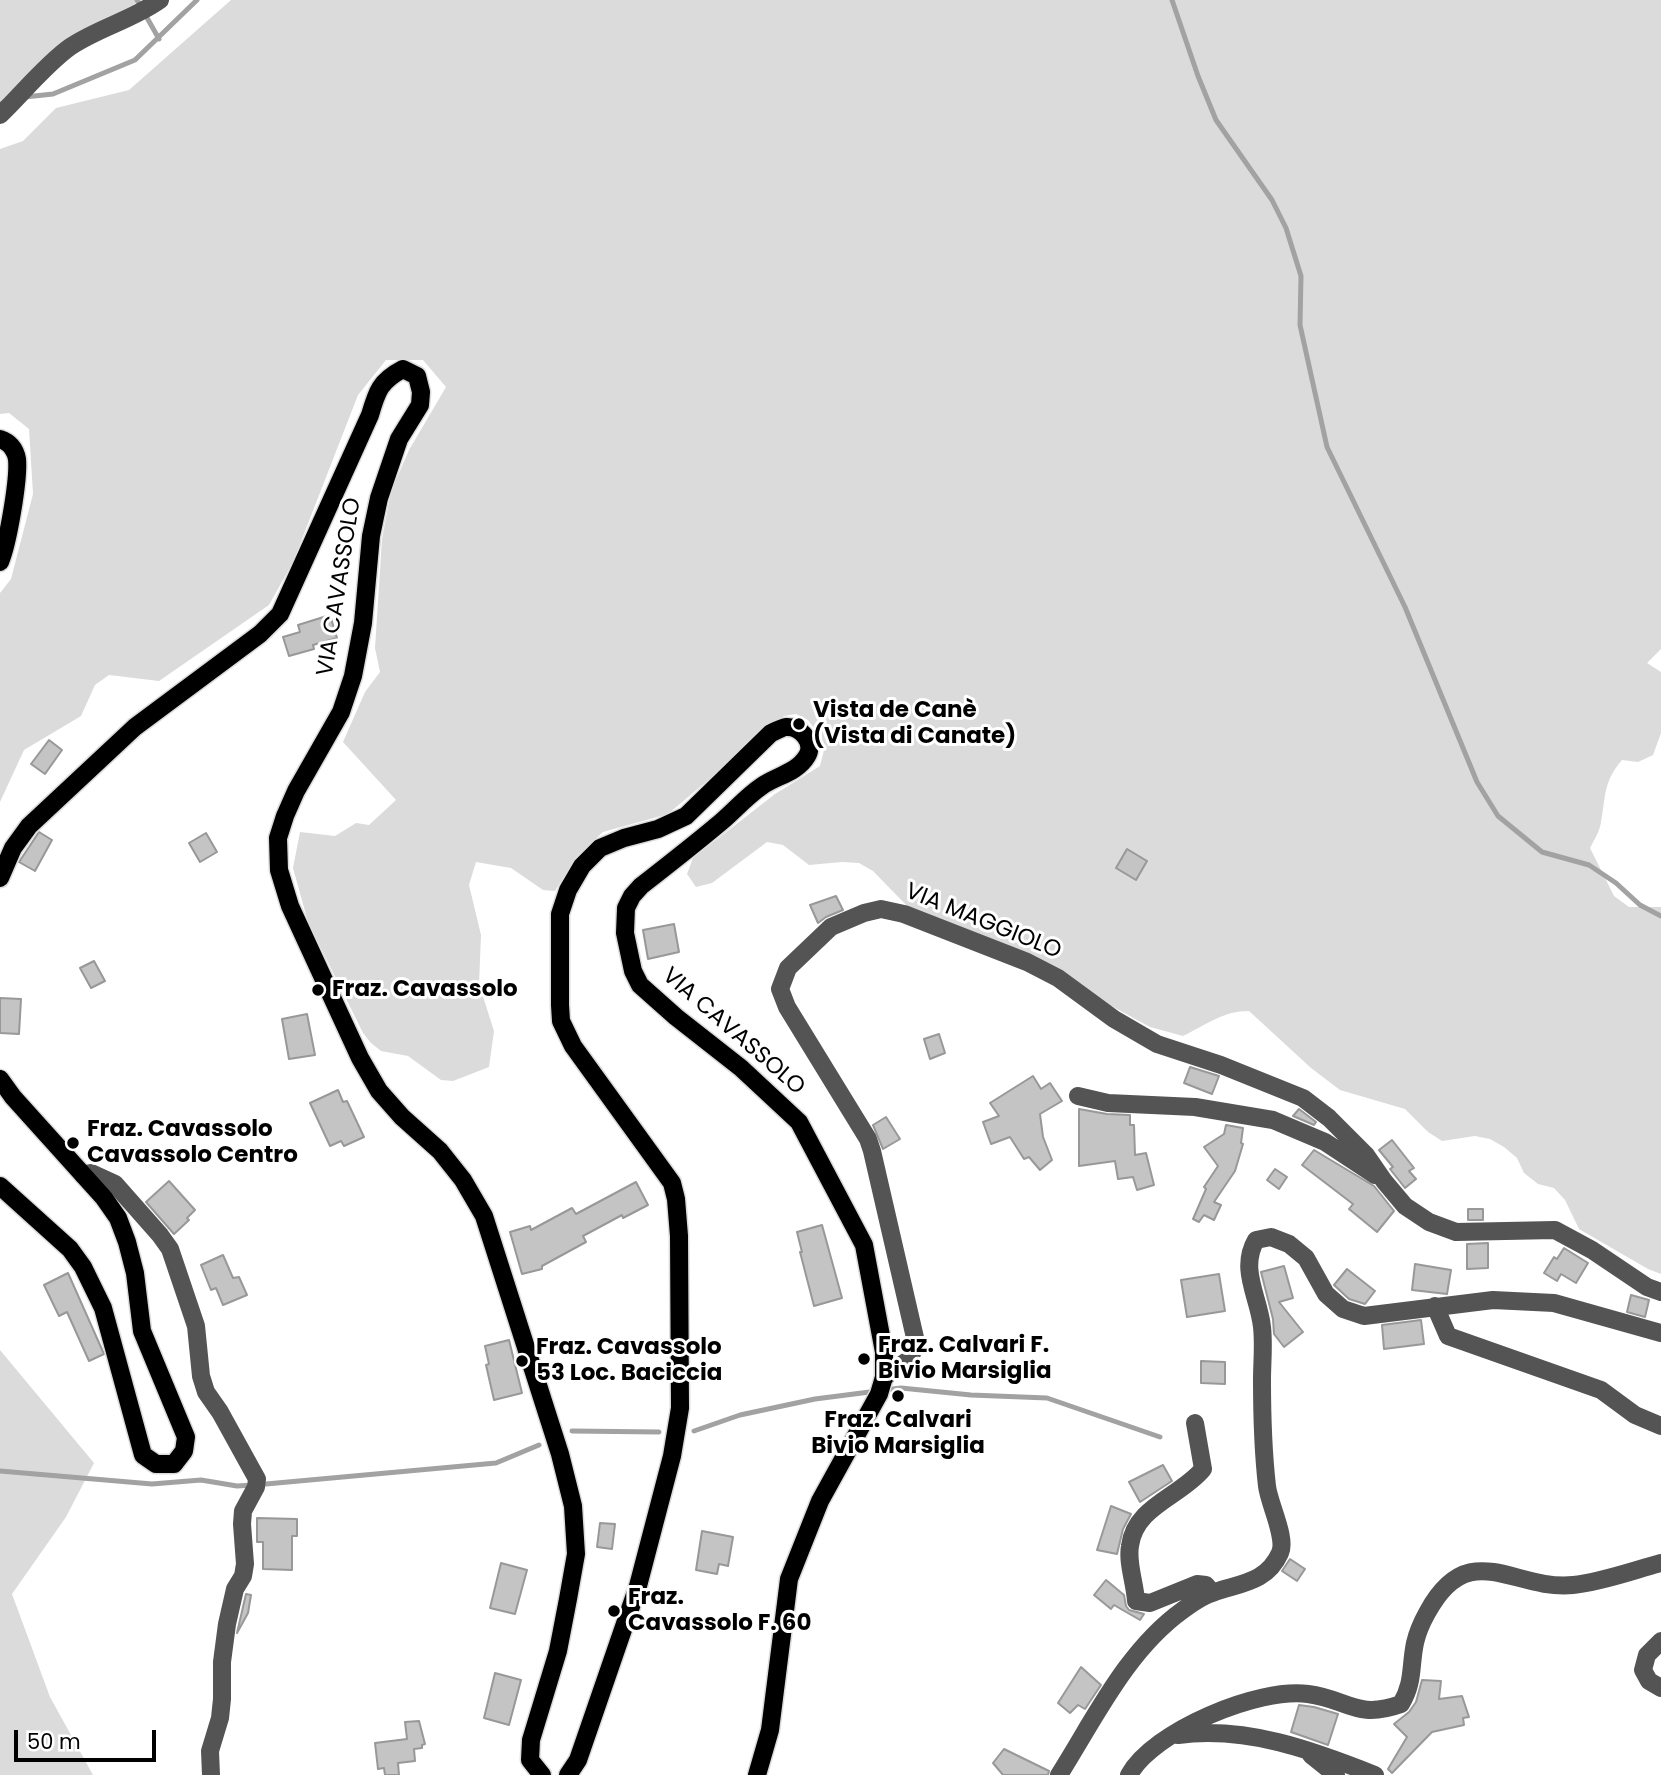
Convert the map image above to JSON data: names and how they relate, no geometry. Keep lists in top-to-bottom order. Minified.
{"streets":{"main road":["VIA CAVASSOLO"],"street":["VIA MAGGIOLO"]},"crossings":[["VIA CAVASSOLO","VIA MAGGIOLO"]],"places":["Vista de Canè (Vista di Canate)","Fraz. Cavassolo","Fraz. Cavassolo Cavassolo Centro","Fraz. Calvari F. Bivio Marsiglia","Fraz. Cavassolo 53 Loc. Baciccia","Fraz. Calvari Bivio Marsiglia","Fraz. Cavassolo F. 60"],"scale_bar":"50 m"}
